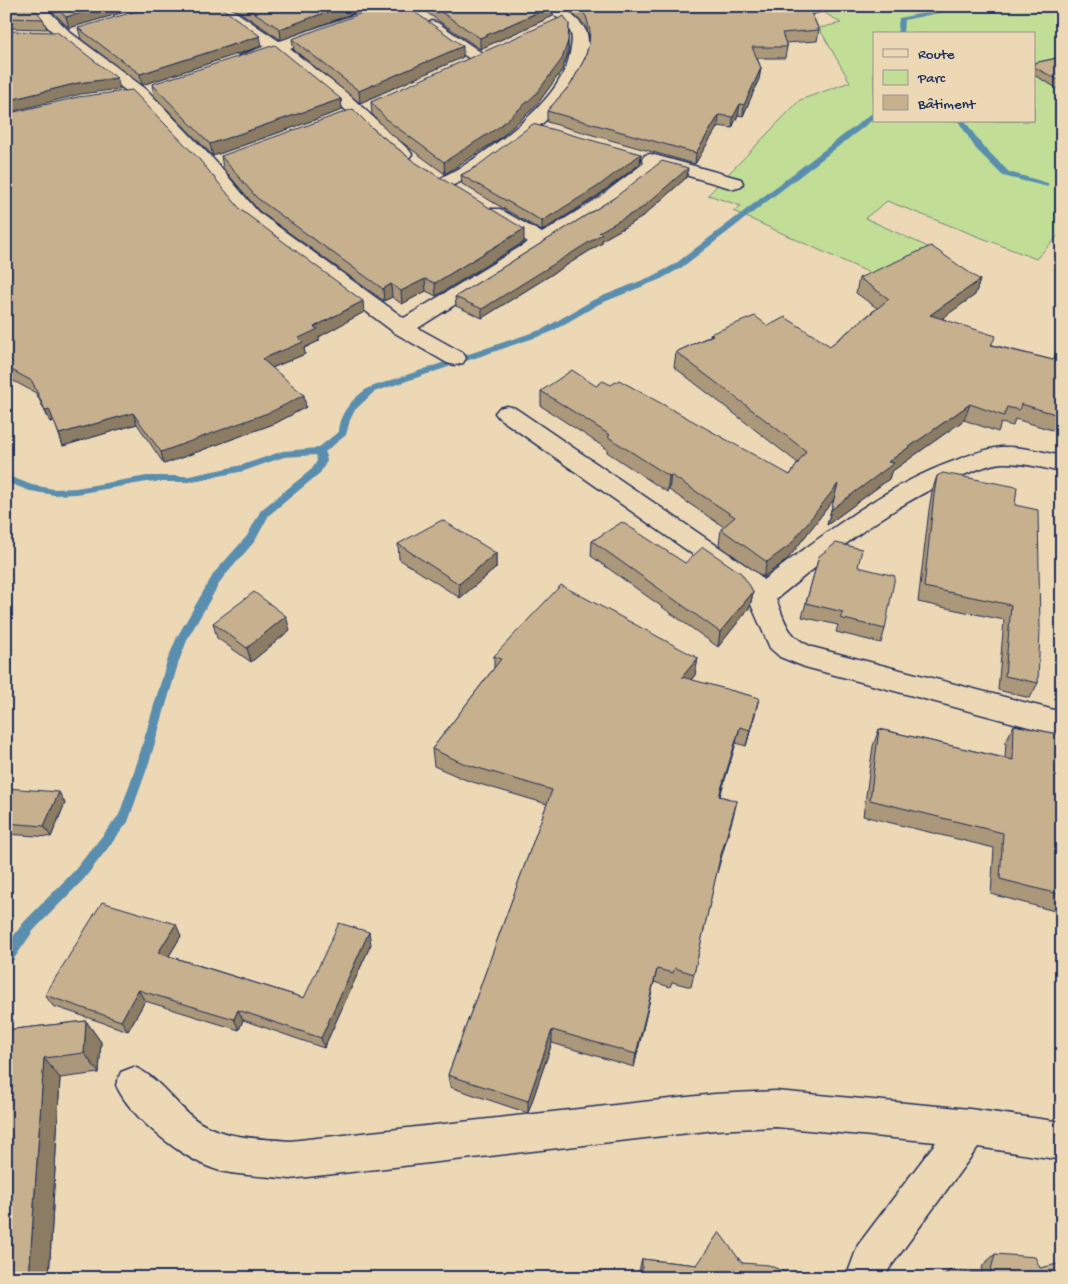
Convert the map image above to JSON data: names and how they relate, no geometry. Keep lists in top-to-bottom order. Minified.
{"legend":["Route","Parc","Bâtiment"]}
